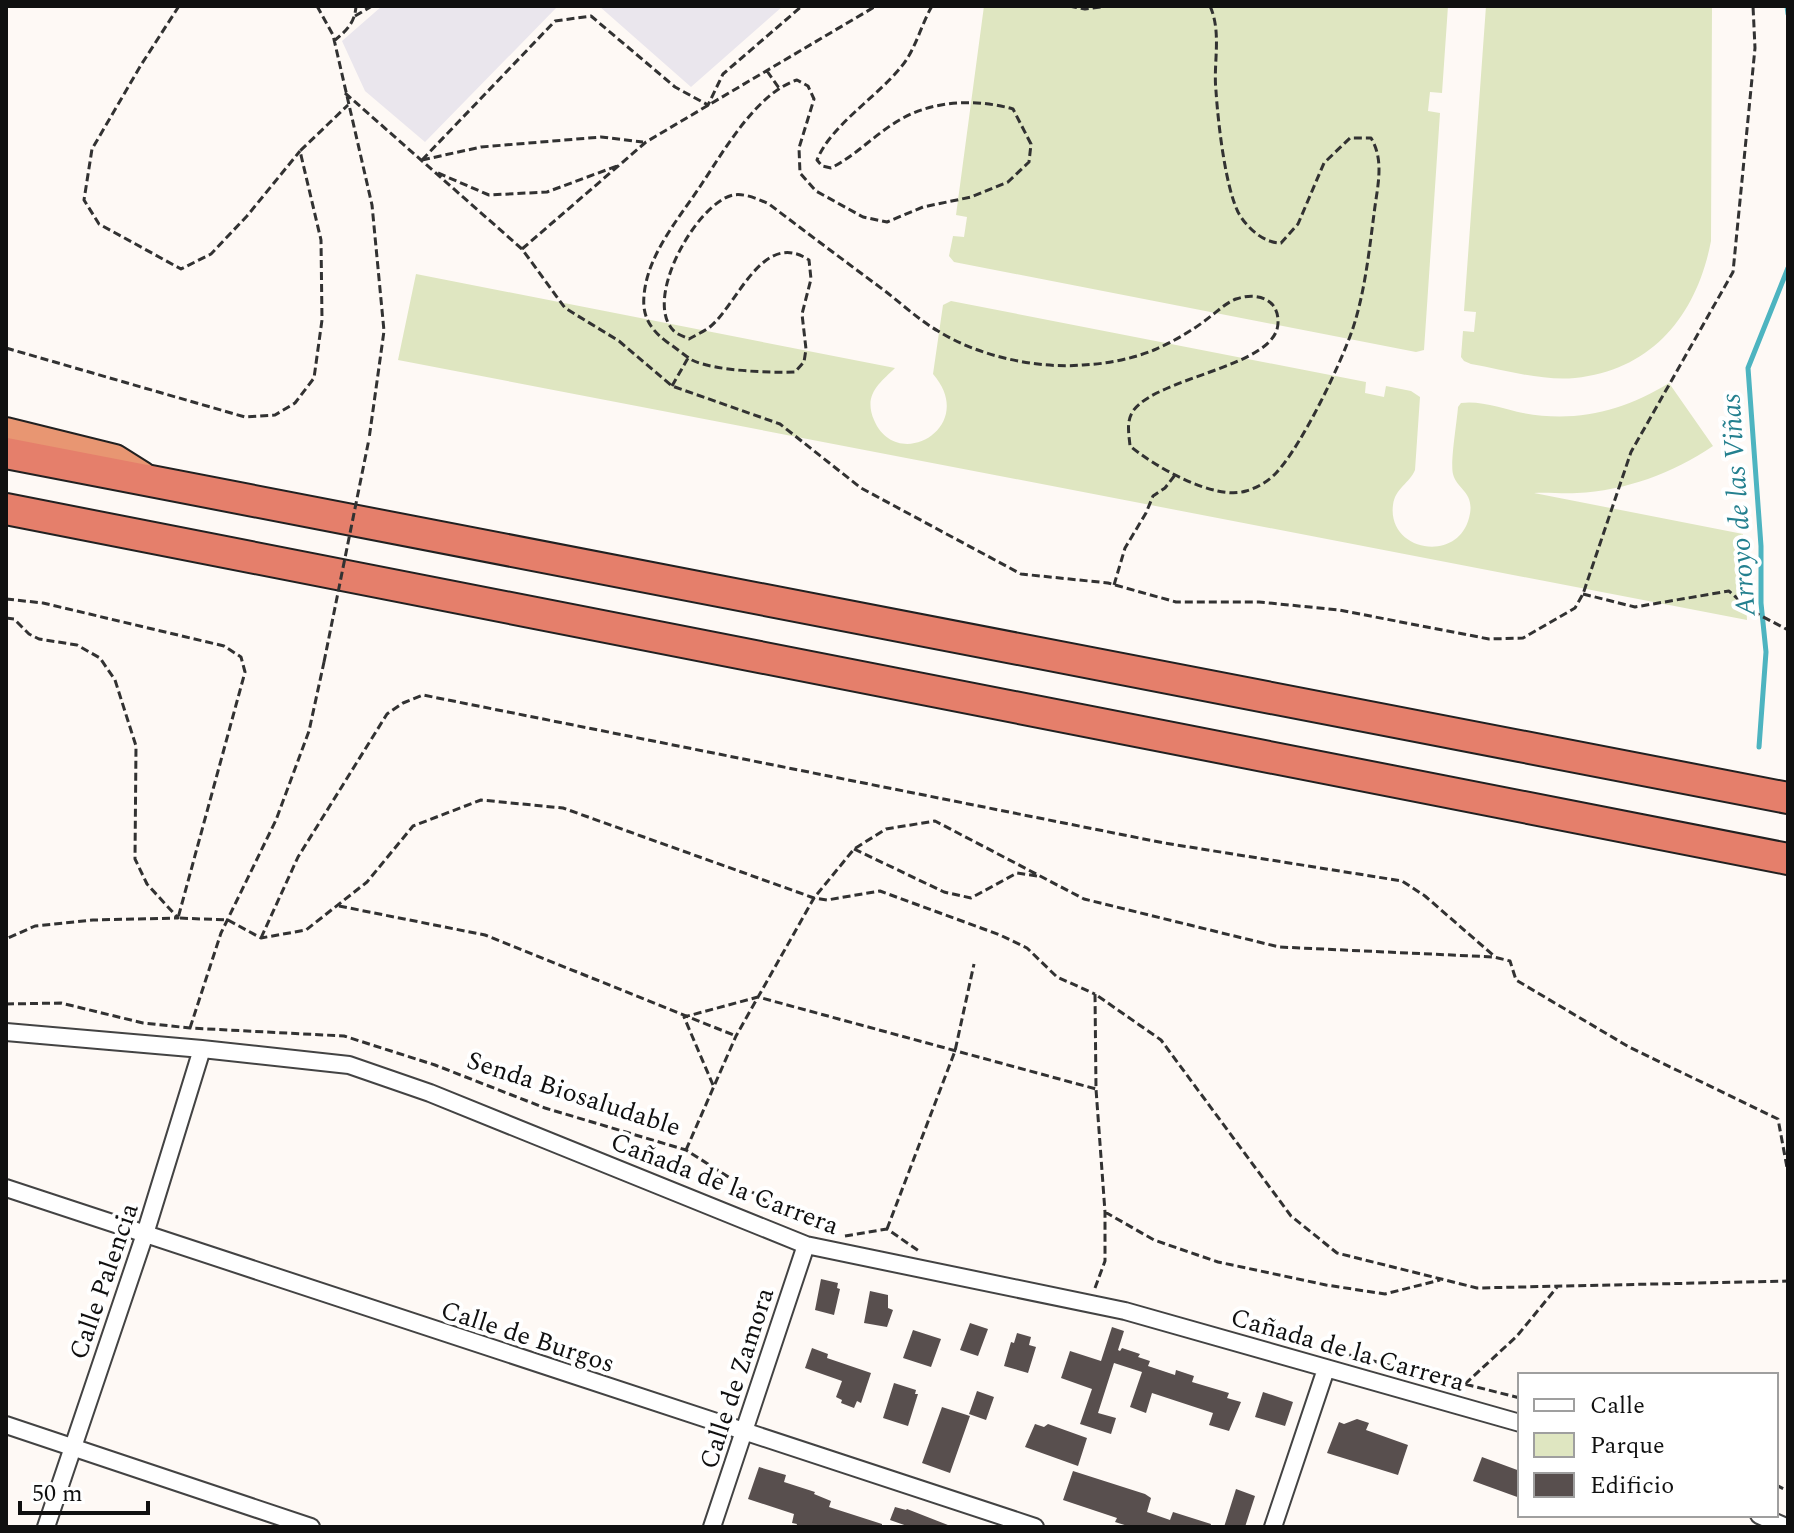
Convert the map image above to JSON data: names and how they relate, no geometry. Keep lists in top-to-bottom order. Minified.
{"streets":{"street":["Cañada de la Carrera","Calle Palencia","Calle de Burgos","Calle de Zamora"],"path":["Senda Biosaludable"]},"crossings":[["Cañada de la Carrera","Calle Palencia"],["Cañada de la Carrera","Calle de Zamora"],["Calle Palencia","Calle de Burgos"],["Calle de Burgos","Calle de Zamora"]],"water":["Arroyo de las Viñas"],"legend":["Calle","Parque","Edificio"],"scale_bar":"50 m"}
